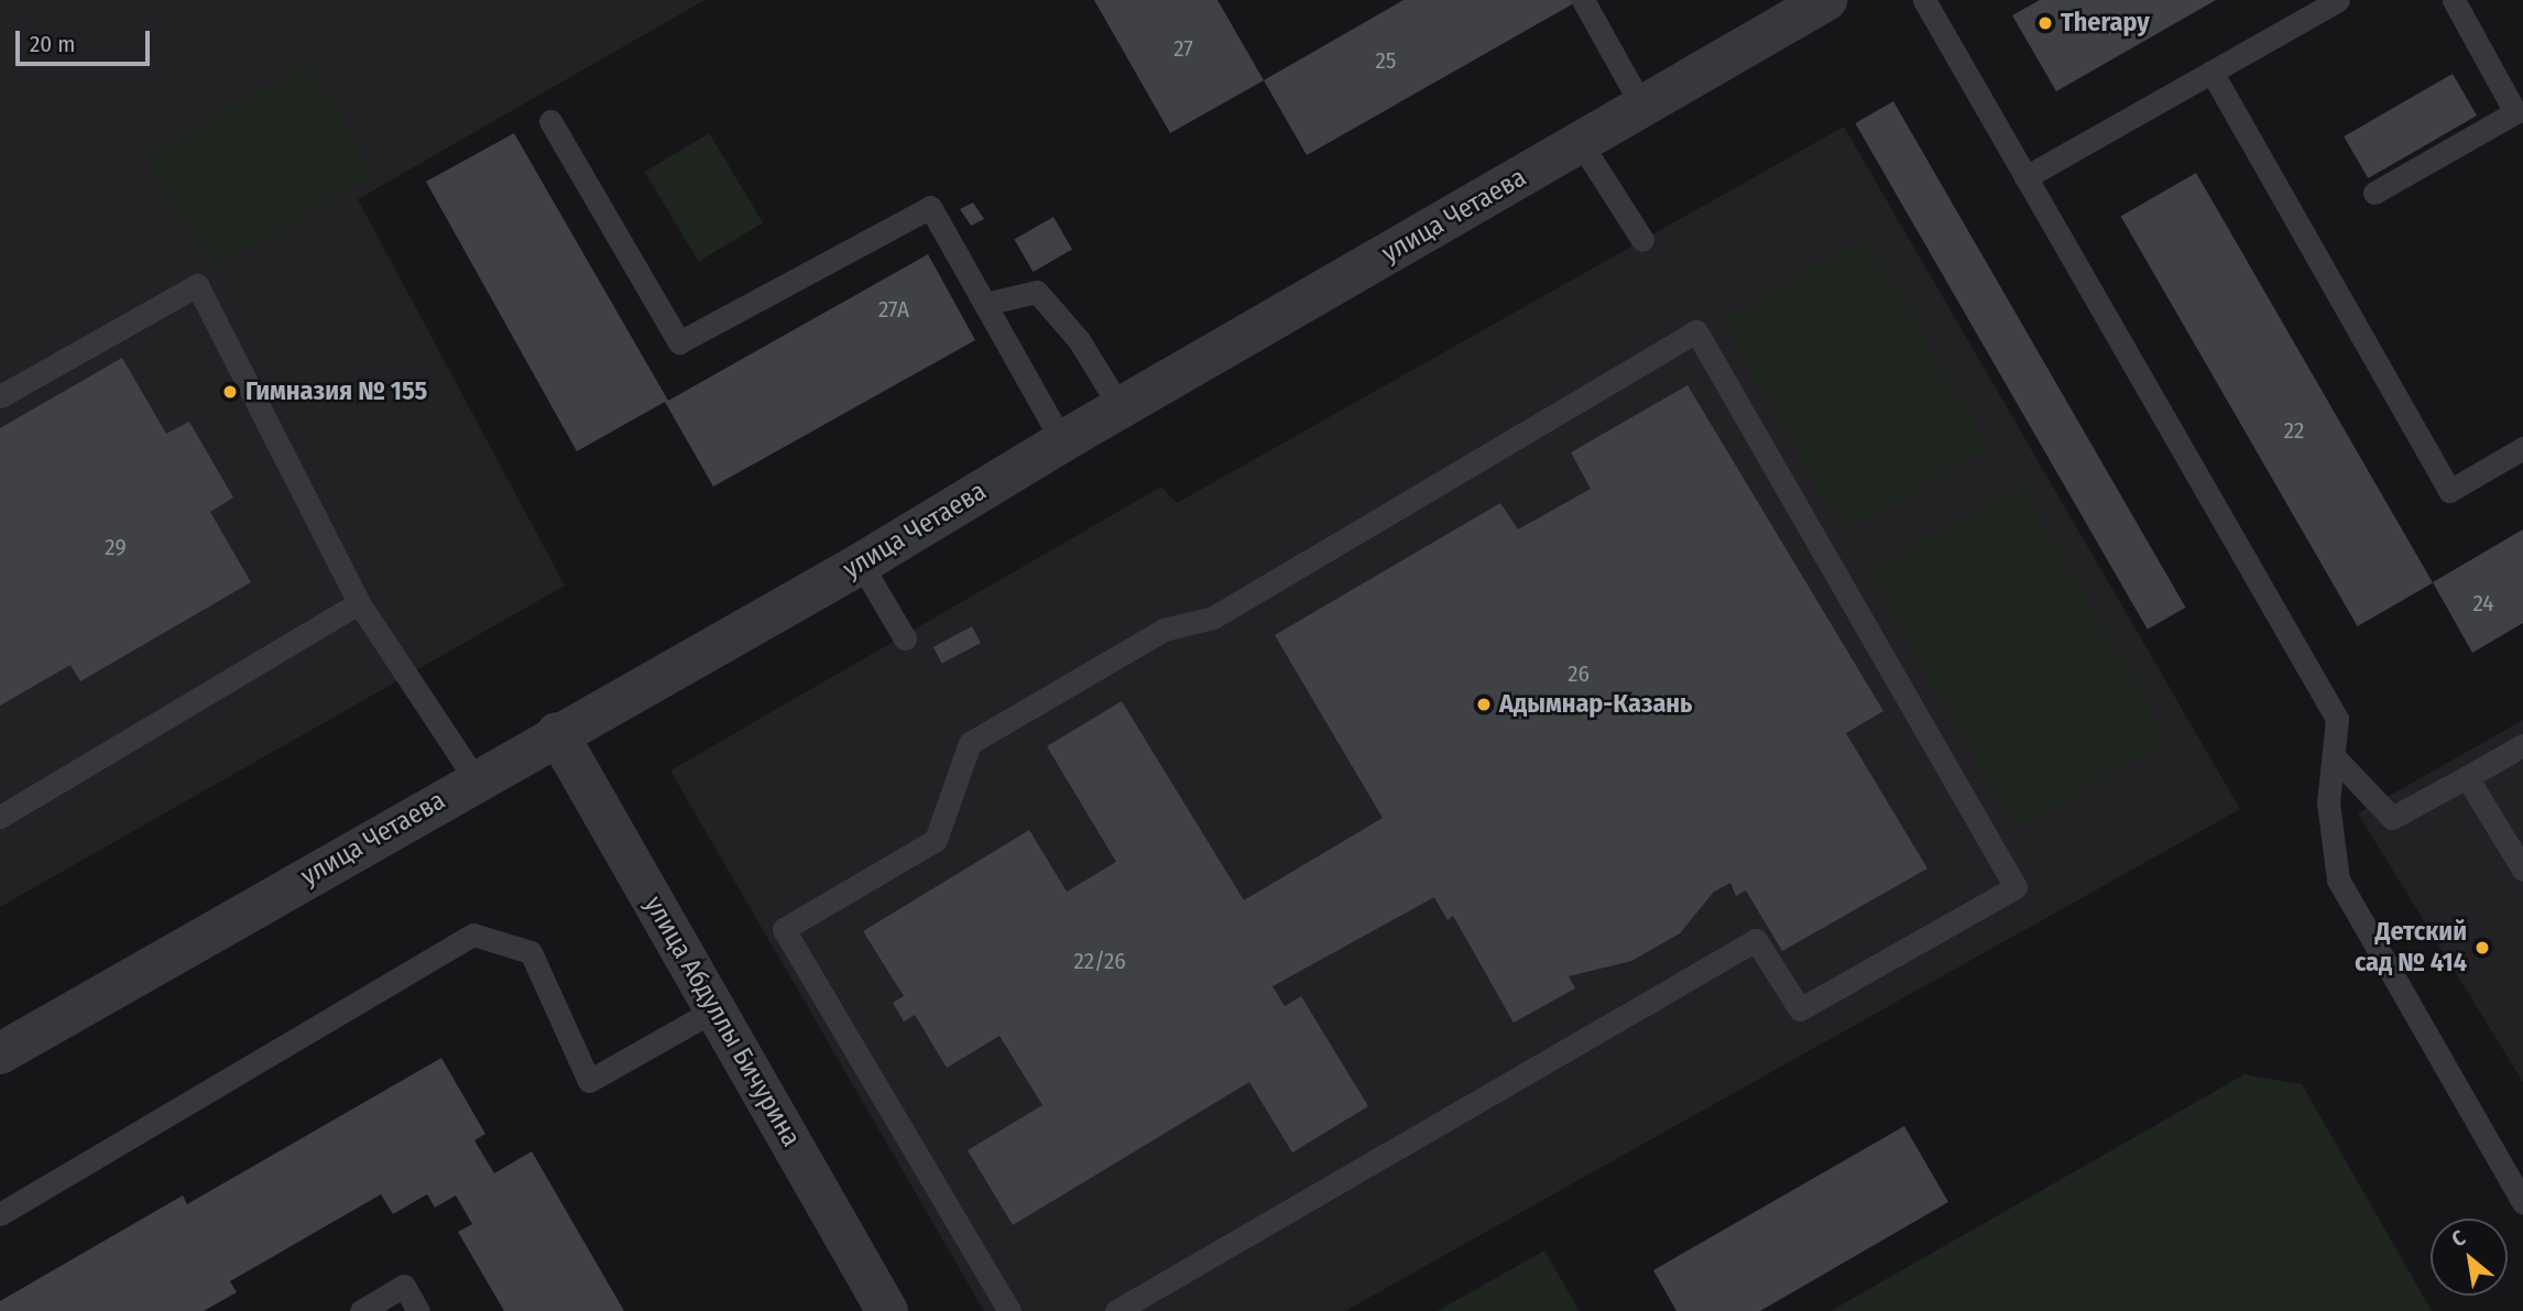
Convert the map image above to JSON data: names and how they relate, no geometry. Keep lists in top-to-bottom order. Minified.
{"streets":{"street":["улица Четаева","улица Абдуллы Бичурина"]},"crossings":[["улица Четаева","улица Абдуллы Бичурина"]],"places":["Therapy","Гимназия № 155","Адымнар-Казань","Детский сад № 414"],"house_numbers":["27","25","27А","22","29","24","26","22/26"],"scale_bar":"20 m","north":"top left"}
